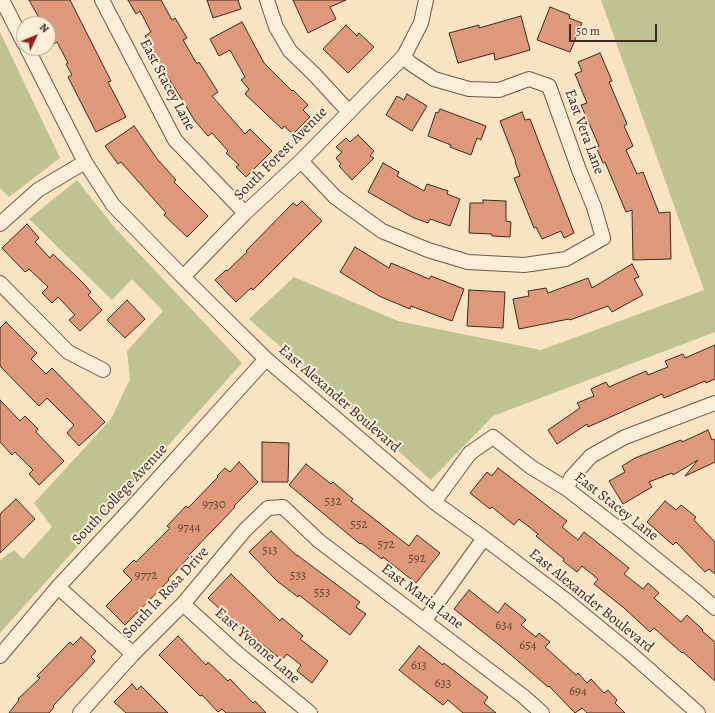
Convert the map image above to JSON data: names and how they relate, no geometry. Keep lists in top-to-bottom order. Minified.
{"streets":{"street":["East Stacey Lane","East Vera Lane","South Forest Avenue","East Alexander Boulevard","South College Avenue","South la Rosa Drive","East Maria Lane","East Yvonne Lane"]},"crossings":[["East Stacey Lane","South Forest Avenue"],["East Stacey Lane","East Alexander Boulevard"],["East Vera Lane","South Forest Avenue"],["South Forest Avenue","East Alexander Boulevard"],["East Alexander Boulevard","South College Avenue"],["South la Rosa Drive","East Maria Lane"],["South la Rosa Drive","East Yvonne Lane"]],"house_numbers":["532","9730","552","9744","572","513","592","9772","533","553","634","654","613","633","694"],"scale_bar":"50 m","north":"top right"}
